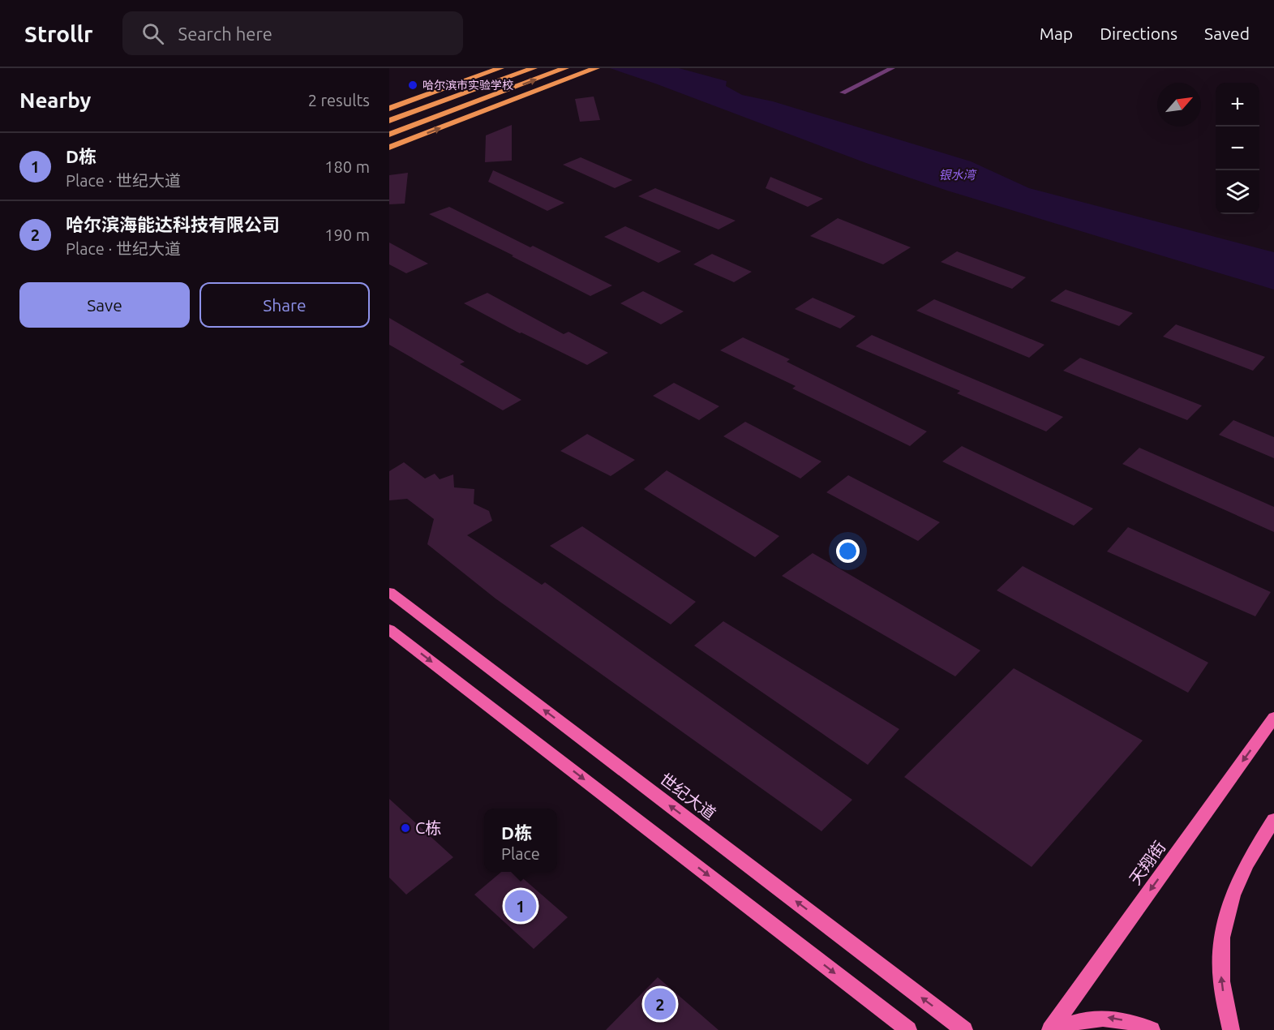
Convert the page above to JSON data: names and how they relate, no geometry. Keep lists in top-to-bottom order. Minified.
{"streets":{"main road":["世纪大道","天翔街"]},"one_way":["天翔街"],"water":["银水湾"],"places":["哈尔滨市实验学校","C栋"],"north":"top right","page":{"header":"Strollr","search":"Search here","nav":["Map","Directions","Saved"],"heading":["Nearby","2 results"],"map_buttons":["+","−"],"list":[{"mark":"1","name":"D栋","note":"Place · 世纪大道","value":"180 m"},{"mark":"2","name":"哈尔滨海能达科技有限公司","note":"Place · 世纪大道","value":"190 m"}],"buttons":["Save","Share"],"popup":["D栋","Place"],"pins":["1","2"]}}
